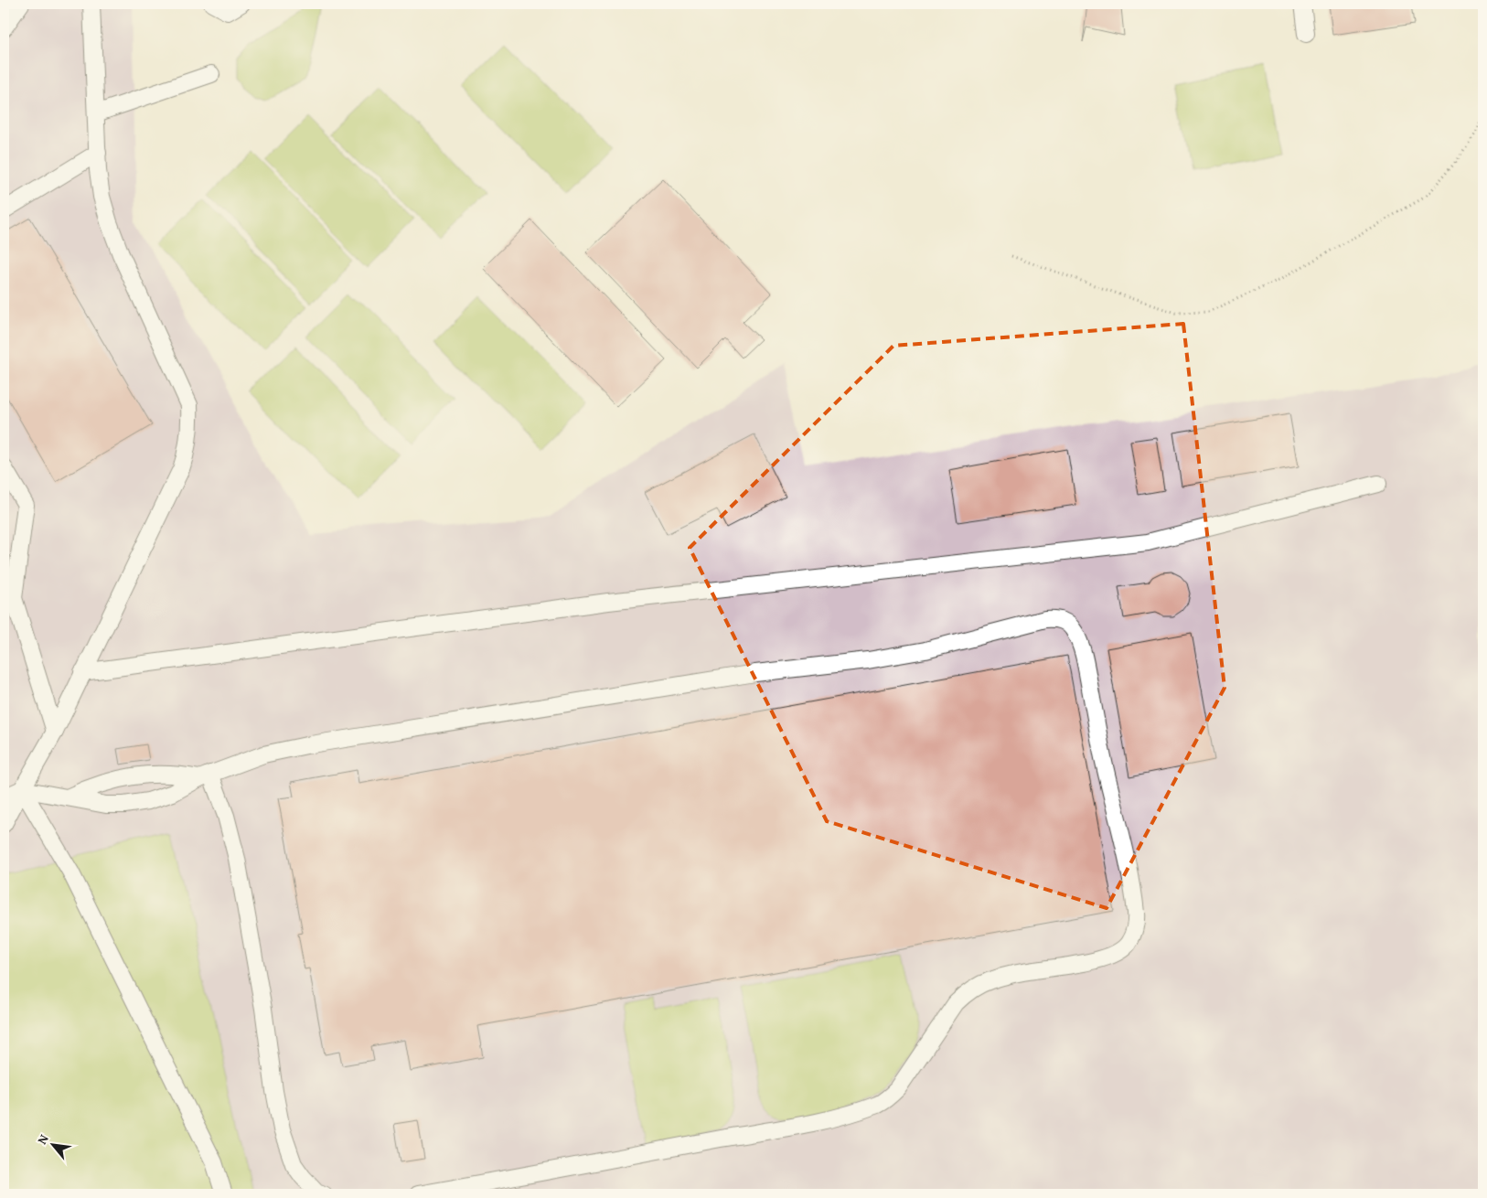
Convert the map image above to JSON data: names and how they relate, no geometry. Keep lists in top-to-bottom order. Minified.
{"north":"top left"}
